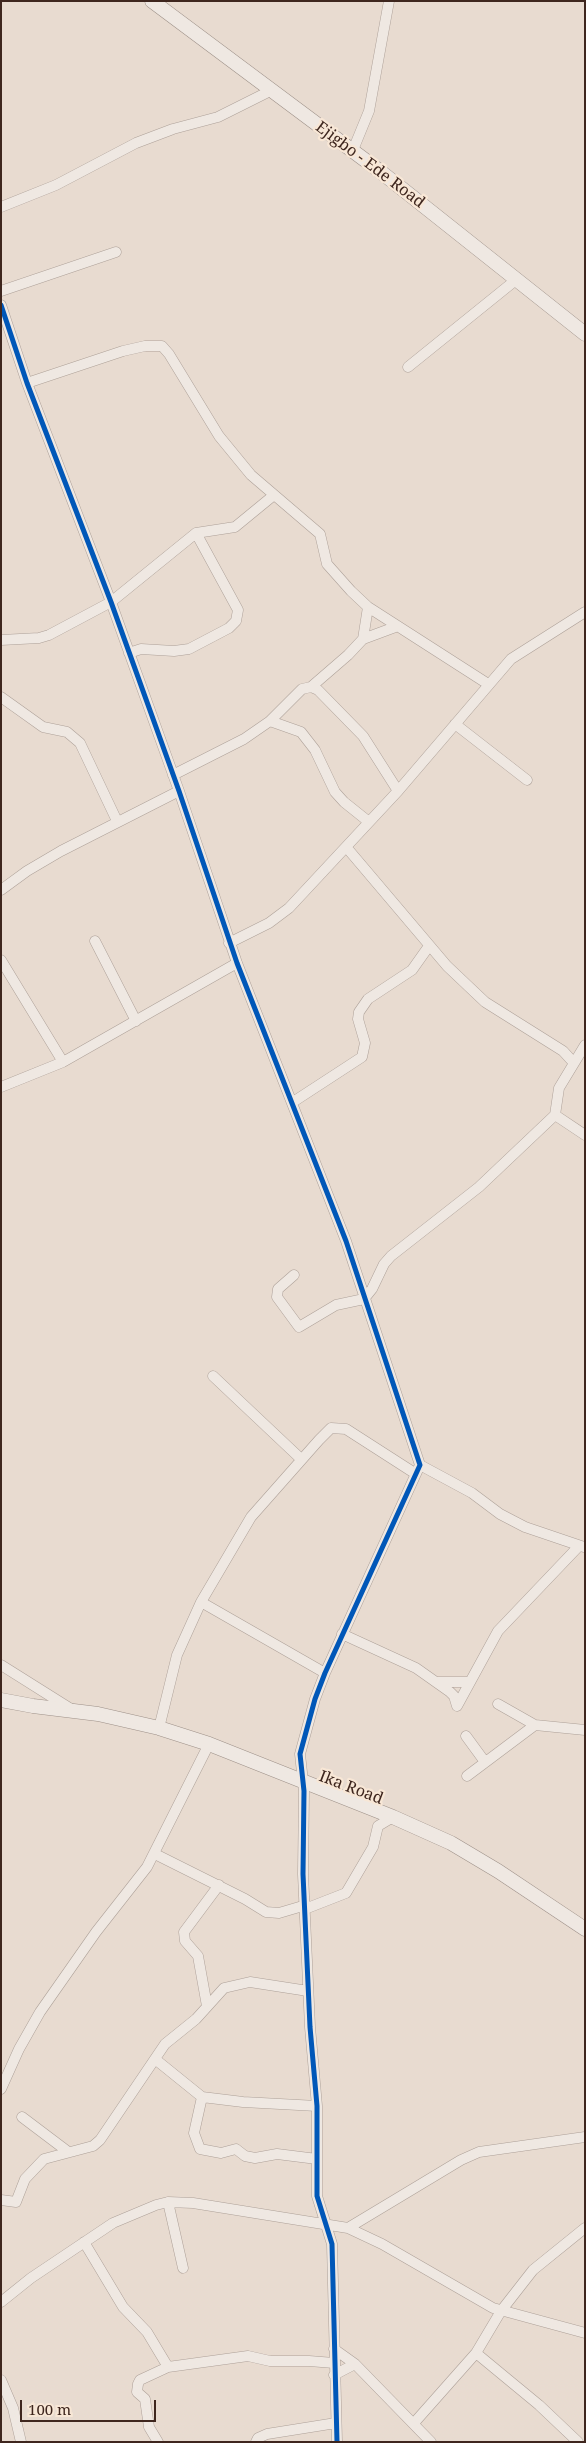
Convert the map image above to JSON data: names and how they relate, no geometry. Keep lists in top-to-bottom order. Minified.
{"streets":{"street":["Ejigbo - Ede Road","Ika Road"]},"scale_bar":"100 m"}
